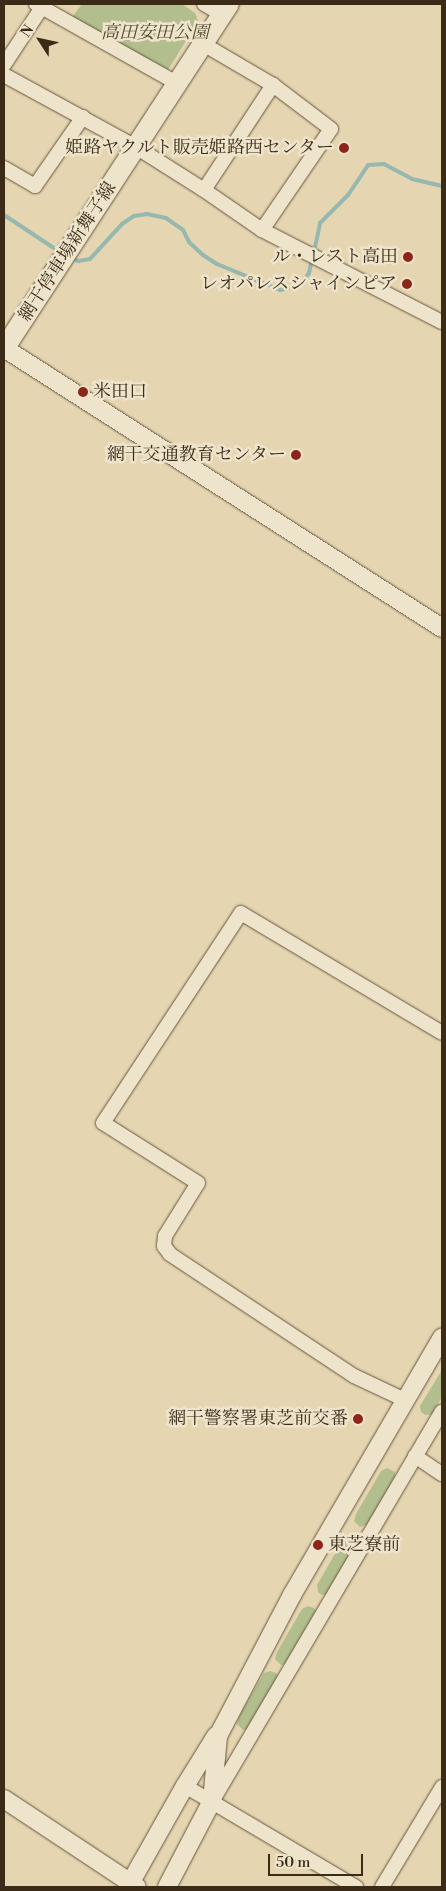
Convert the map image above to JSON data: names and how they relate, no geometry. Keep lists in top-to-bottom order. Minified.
{"streets":{"main road":["網干停車場新舞子線"]},"parks":["高田安田公園"],"places":["姫路ヤクルト販売姫路西センター","ル・レスト高田","レオパレスシャインピア","米田口","網干交通教育センター","網干警察署東芝前交番","東芝寮前"],"scale_bar":"50 m","north":"top left"}
